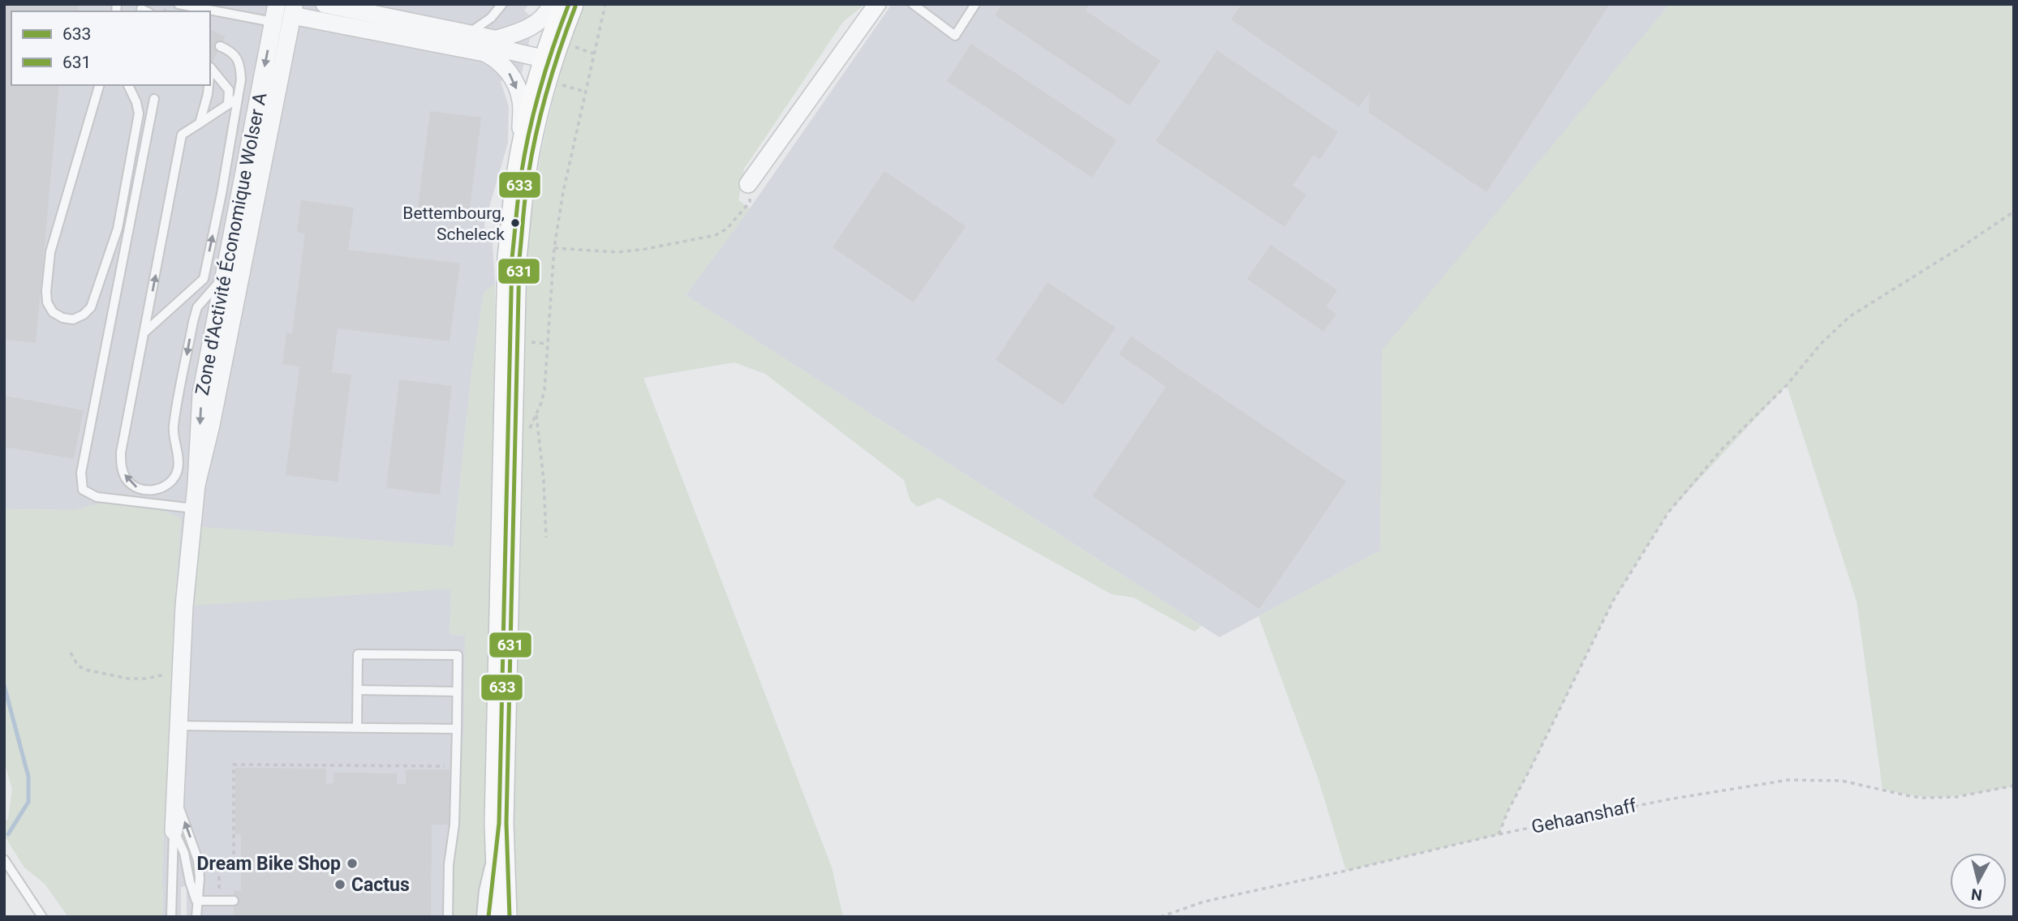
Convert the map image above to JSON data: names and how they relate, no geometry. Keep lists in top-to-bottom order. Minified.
{"streets":{"street":["Zone d'Activité Économique Wolser A"],"path":["Gehaanshaff"]},"places":["Bettembourg, Scheleck","Dream Bike Shop","Cactus"],"lines":["transit line 633","transit line 631"],"legend":["633","631"],"north":"bottom"}
